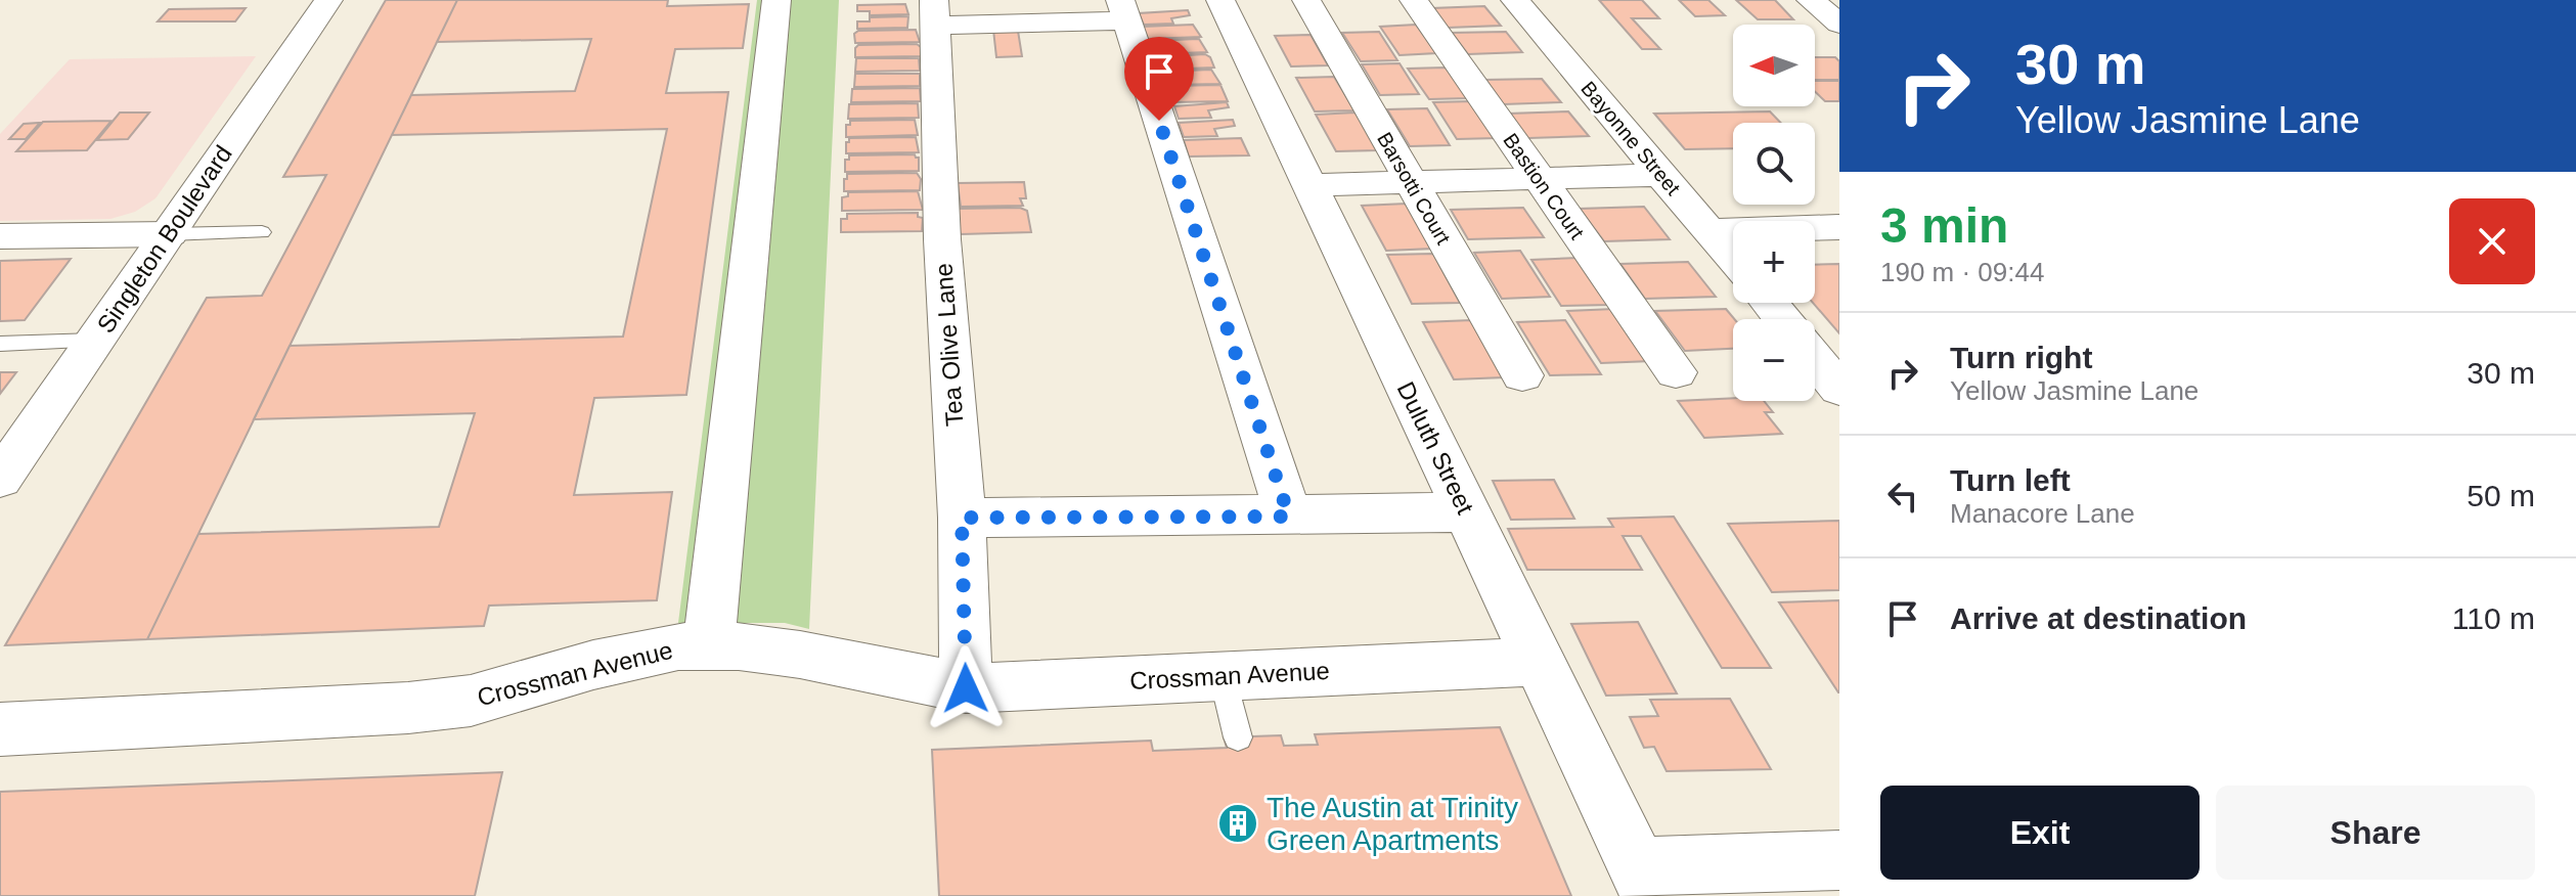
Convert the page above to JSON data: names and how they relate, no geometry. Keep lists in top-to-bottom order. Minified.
{"streets":{"street":["Bayonne Street","Bastion Court","Barsotti Court","Singleton Boulevard","Tea Olive Lane","Duluth Street","Crossman Avenue"]},"crossings":[["Tea Olive Lane","Crossman Avenue"],["Duluth Street","Crossman Avenue"]],"places":{"building":["The Austin at Trinity Green Apartments"]},"north":"left","page":{"turn":["30 m","Yellow Jasmine Lane"],"map_buttons":["+","−"],"heading":["3 min","190 m · 09:44"],"list":[{"name":"Turn right","note":"Yellow Jasmine Lane","value":"30 m"},{"name":"Turn left","note":"Manacore Lane","value":"50 m"},{"name":"Arrive at destination","value":"110 m"}],"buttons":["Exit","Share"]}}
